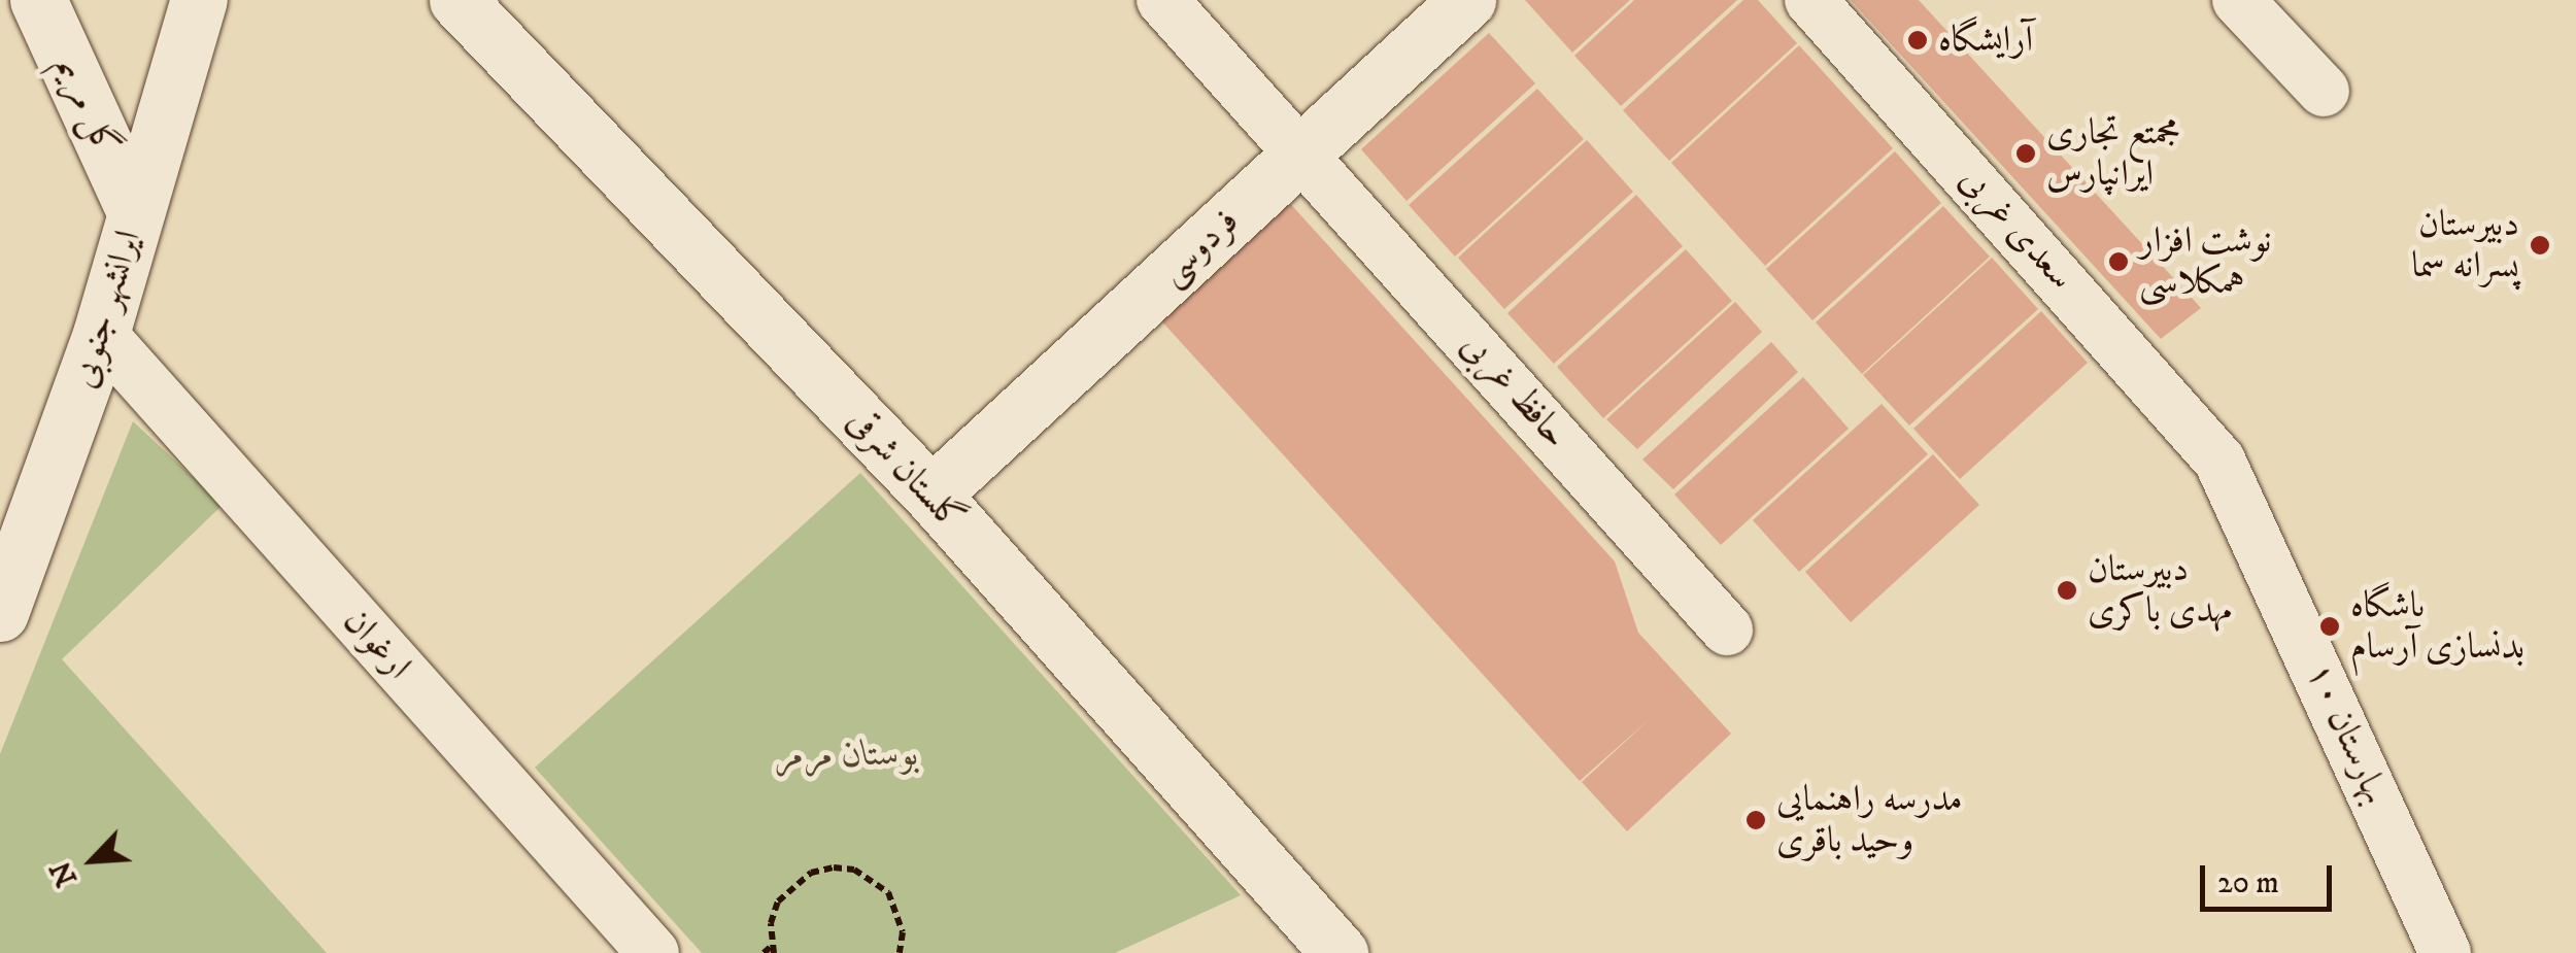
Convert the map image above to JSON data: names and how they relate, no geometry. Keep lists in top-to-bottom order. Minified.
{"streets":{"street":["گل مریم","سعدی غربی","فردوسی","ایرانشهر جنوبی","حافظ غربی","گلستان شرقی","ارغوان","بهارستان ۱۰"]},"crossings":[["گل مریم","ایرانشهر جنوبی"],["سعدی غربی","بهارستان ۱۰"],["فردوسی","حافظ غربی"],["فردوسی","گلستان شرقی"],["ایرانشهر جنوبی","ارغوان"]],"parks":["بوستان مرمر"],"places":["آرایشگاه","مجمتع تجاری ایرانپارس","دبیرستان پسرانه سما","نوشت افزار همکلاسی","دبیرستان مهدی باکری","باشگاه بدنسازی آرسام","مدرسه راهنمایی وحید باقری"],"scale_bar":"20 m","north":"bottom left"}
